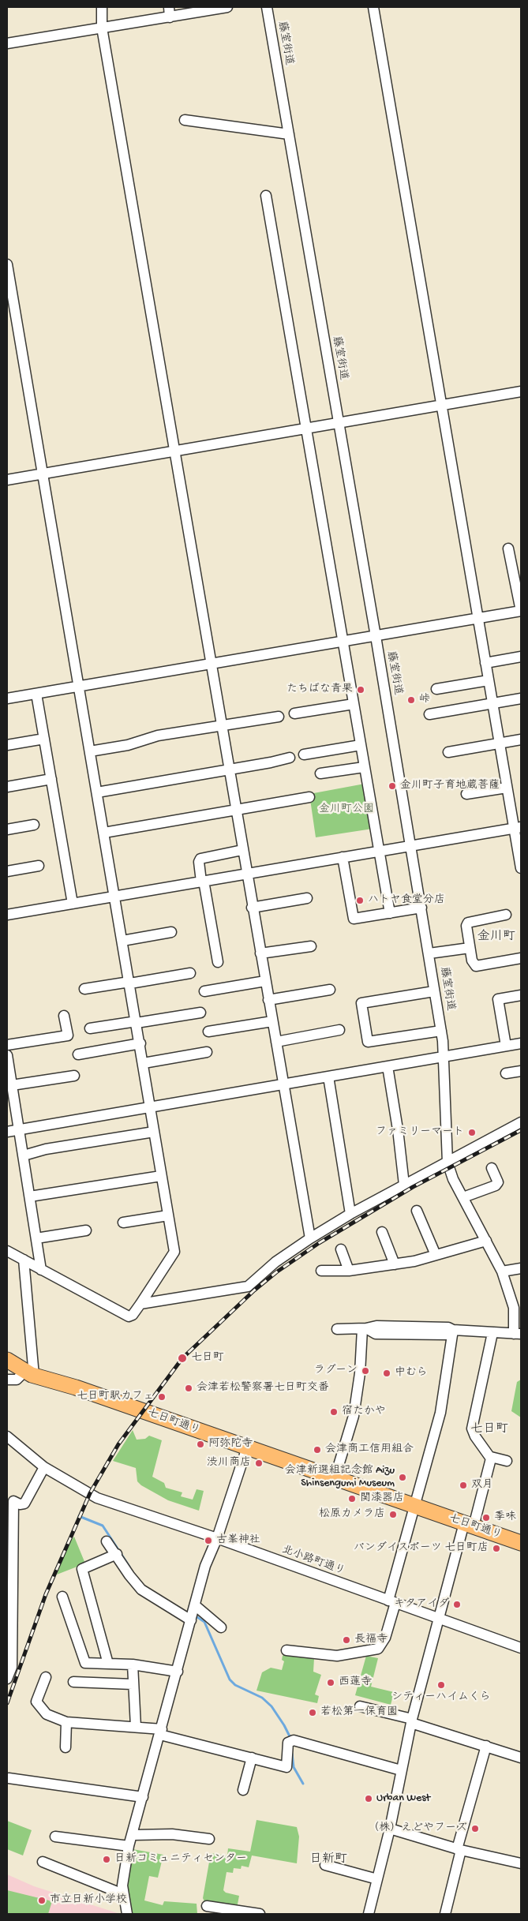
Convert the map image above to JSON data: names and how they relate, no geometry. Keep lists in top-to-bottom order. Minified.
{"streets":{"highway":["七日町通り"],"street":["藤室街道","北小路町通り"]},"districts":["金川町","七日町","日新町"],"parks":["金川町公園"],"places":["たちばな青果","峠","金川町子育地蔵菩薩","ハトヤ食堂分店","ファミリーマート","七日町","ラグーン","中むら","会津若松警察署七日町交番","七日町駅カフェ","宿たかや","阿弥陀寺","会津商工信用組合","渋川商店","会津新選組記念館 Aizu Shinsengumi Museum","双月","関漆器店","松原カメラ店","季味","古峯神社","バンダイスポーツ 七日町店","キタアイダ","長福寺","西蓮寺","シティーハイムくら","若松第一保育園","Urban West","（株）えどやフーズ","日新コミュニティセンター","市立日新小学校"]}
